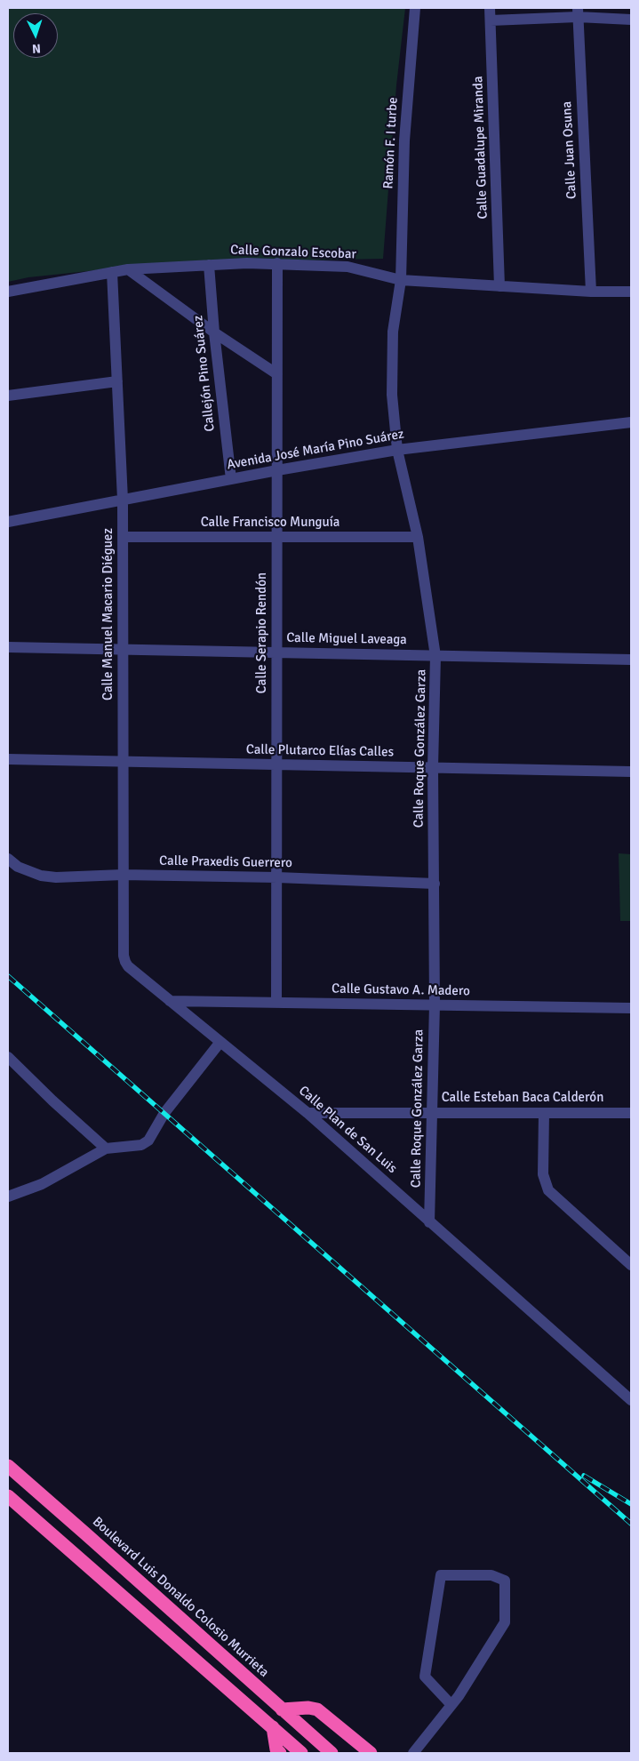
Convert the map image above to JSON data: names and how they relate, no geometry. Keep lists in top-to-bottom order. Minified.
{"streets":{"highway":["Boulevard Luis Donaldo Colosio Murrieta"],"street":["Ramón F. I turbe","Calle Guadalupe Miranda","Calle Juan Osuna","Calle Gonzalo Escobar","Callejón Pino Suárez","Avenida José María Pino Suárez","Calle Francisco Munguía","Calle Manuel Macario Diéguez","Calle Serapio Rendón","Calle Miguel Laveaga","Calle Roque González Garza","Calle Plutarco Elías Calles","Calle Praxedis Guerrero","Calle Gustavo A. Madero","Calle Esteban Baca Calderón","Calle Plan de San Luis"]},"crossings":[["Ramón F. I turbe","Calle Gonzalo Escobar"],["Ramón F. I turbe","Calle Roque González Garza"],["Calle Guadalupe Miranda","Calle Gonzalo Escobar"],["Calle Juan Osuna","Calle Gonzalo Escobar"],["Calle Gonzalo Escobar","Callejón Pino Suárez"],["Calle Gonzalo Escobar","Calle Manuel Macario Diéguez"],["Calle Gonzalo Escobar","Calle Serapio Rendón"],["Calle Gonzalo Escobar","Calle Roque González Garza"],["Callejón Pino Suárez","Avenida José María Pino Suárez"],["Avenida José María Pino Suárez","Calle Manuel Macario Diéguez"],["Avenida José María Pino Suárez","Calle Serapio Rendón"],["Avenida José María Pino Suárez","Calle Roque González Garza"],["Calle Francisco Munguía","Calle Manuel Macario Diéguez"],["Calle Francisco Munguía","Calle Serapio Rendón"],["Calle Francisco Munguía","Calle Roque González Garza"],["Calle Manuel Macario Diéguez","Calle Miguel Laveaga"],["Calle Manuel Macario Diéguez","Calle Plutarco Elías Calles"],["Calle Manuel Macario Diéguez","Calle Praxedis Guerrero"],["Calle Manuel Macario Diéguez","Calle Plan de San Luis"],["Calle Serapio Rendón","Calle Miguel Laveaga"],["Calle Serapio Rendón","Calle Plutarco Elías Calles"],["Calle Serapio Rendón","Calle Praxedis Guerrero"],["Calle Serapio Rendón","Calle Gustavo A. Madero"],["Calle Miguel Laveaga","Calle Roque González Garza"],["Calle Roque González Garza","Calle Plutarco Elías Calles"],["Calle Roque González Garza","Calle Praxedis Guerrero"],["Calle Roque González Garza","Calle Gustavo A. Madero"],["Calle Roque González Garza","Calle Esteban Baca Calderón"],["Calle Roque González Garza","Calle Plan de San Luis"],["Calle Gustavo A. Madero","Calle Plan de San Luis"],["Calle Esteban Baca Calderón","Calle Plan de San Luis"]],"north":"bottom"}
